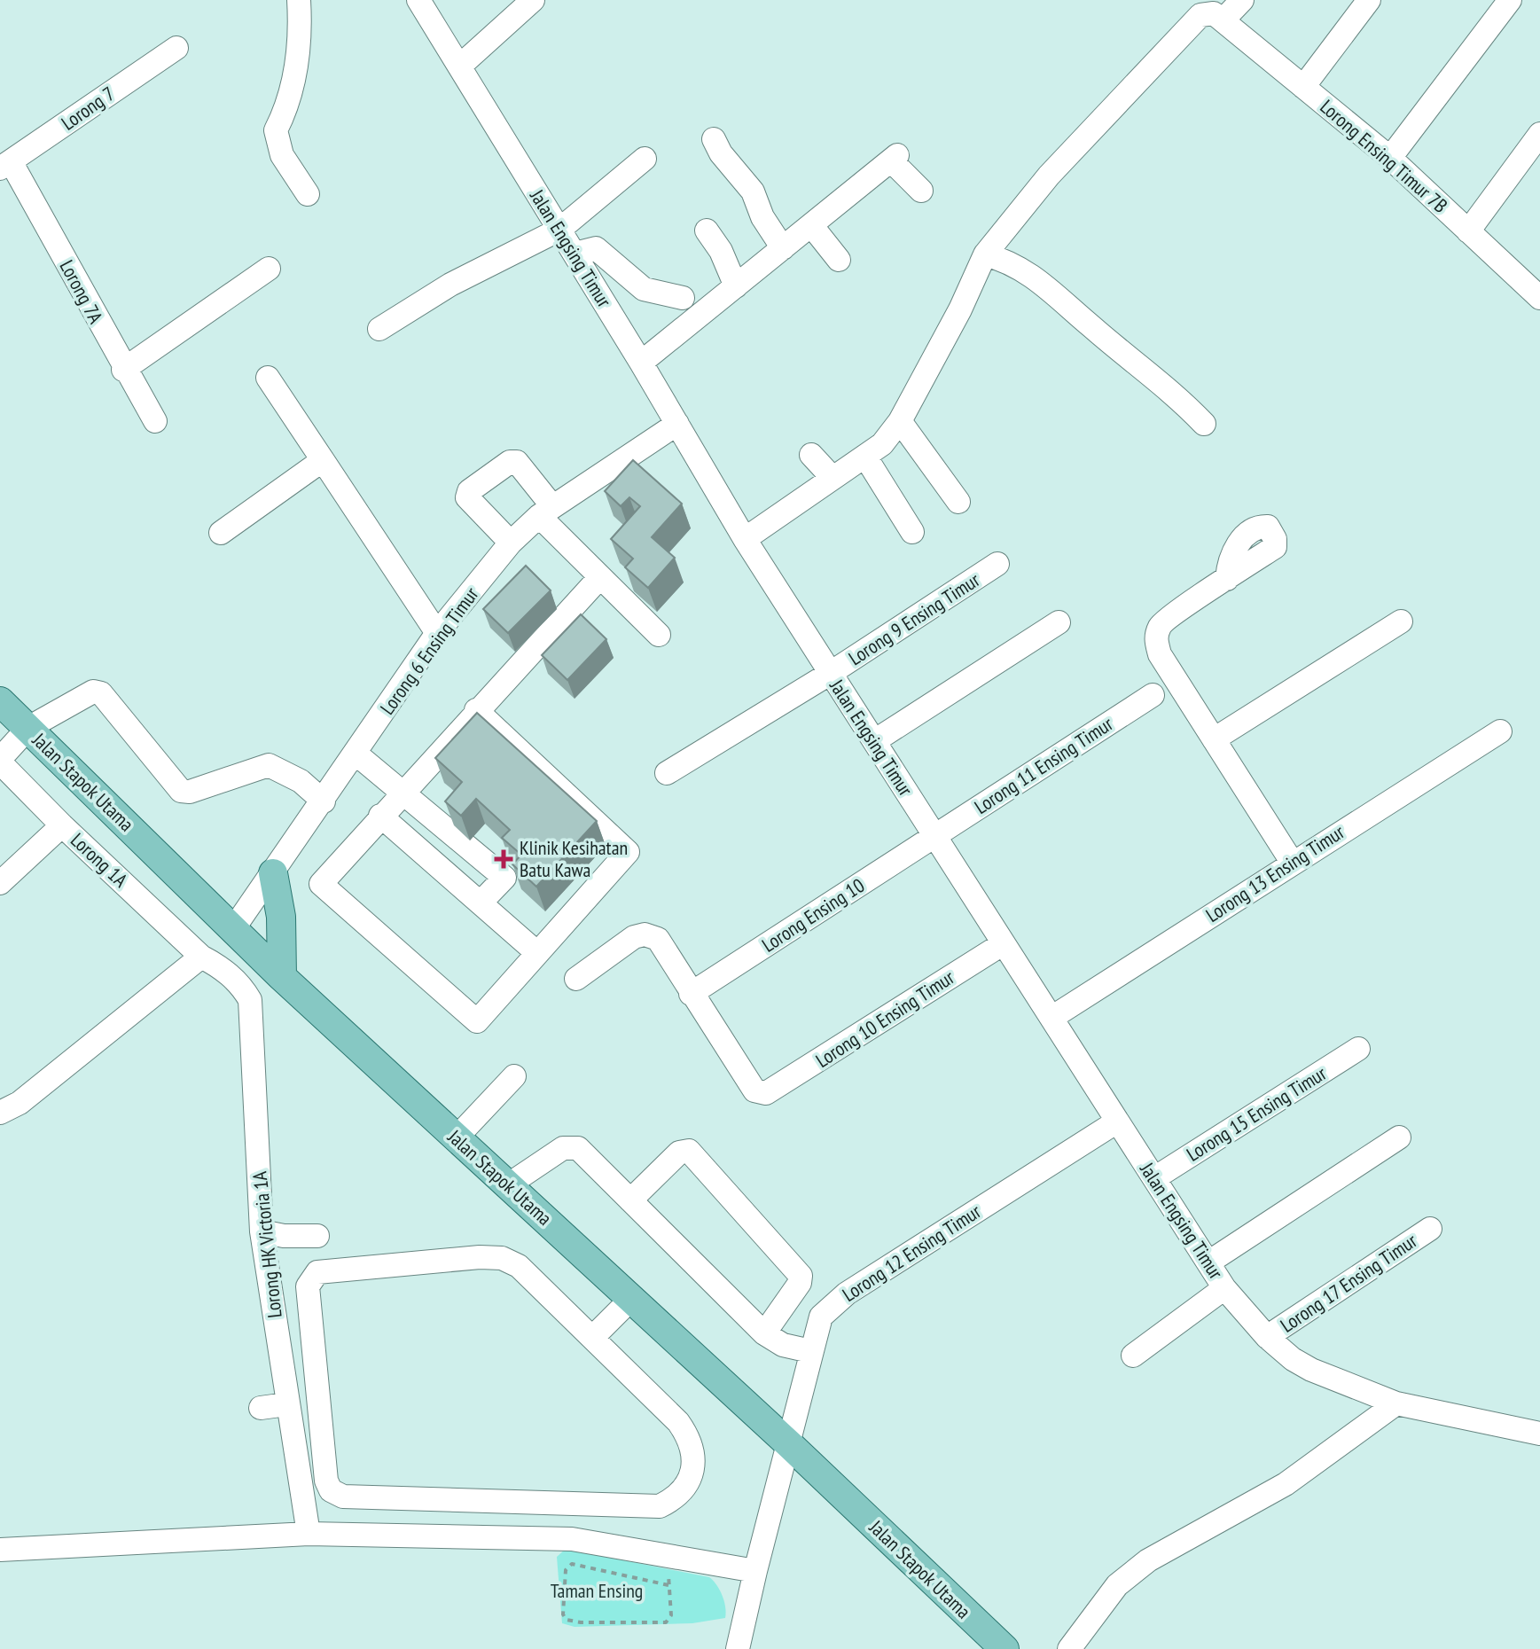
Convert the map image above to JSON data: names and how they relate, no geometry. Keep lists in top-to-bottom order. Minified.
{"streets":{"main road":["Jalan Stapok Utama"],"street":["Lorong 7","Lorong Ensing Timur 7B","Jalan Engsing Timur","Lorong 7A","Lorong 9 Ensing Timur","Lorong 6 Ensing Timur","Lorong 11 Ensing Timur","Lorong 1A","Lorong 13 Ensing Timur","Lorong Ensing 10","Lorong 10 Ensing Timur","Lorong 15 Ensing Timur","Lorong HK Victoria 1A","Lorong 12 Ensing Timur","Lorong 17 Ensing Timur"]},"crossings":[["Lorong 7","Lorong 7A"],["Jalan Engsing Timur","Lorong 9 Ensing Timur"],["Jalan Engsing Timur","Lorong 6 Ensing Timur"],["Jalan Engsing Timur","Lorong 11 Ensing Timur"],["Jalan Engsing Timur","Lorong 13 Ensing Timur"],["Jalan Engsing Timur","Lorong Ensing 10"],["Jalan Engsing Timur","Lorong 10 Ensing Timur"],["Jalan Engsing Timur","Lorong 15 Ensing Timur"],["Jalan Engsing Timur","Lorong 12 Ensing Timur"],["Jalan Engsing Timur","Lorong 17 Ensing Timur"],["Lorong 6 Ensing Timur","Jalan Stapok Utama"],["Lorong 11 Ensing Timur","Lorong Ensing 10"],["Jalan Stapok Utama","Lorong 12 Ensing Timur"],["Lorong 1A","Lorong HK Victoria 1A"],["Lorong Ensing 10","Lorong 10 Ensing Timur"]],"parks":["Taman Ensing"],"places":{"health":["Klinik Kesihatan Batu Kawa"]}}
